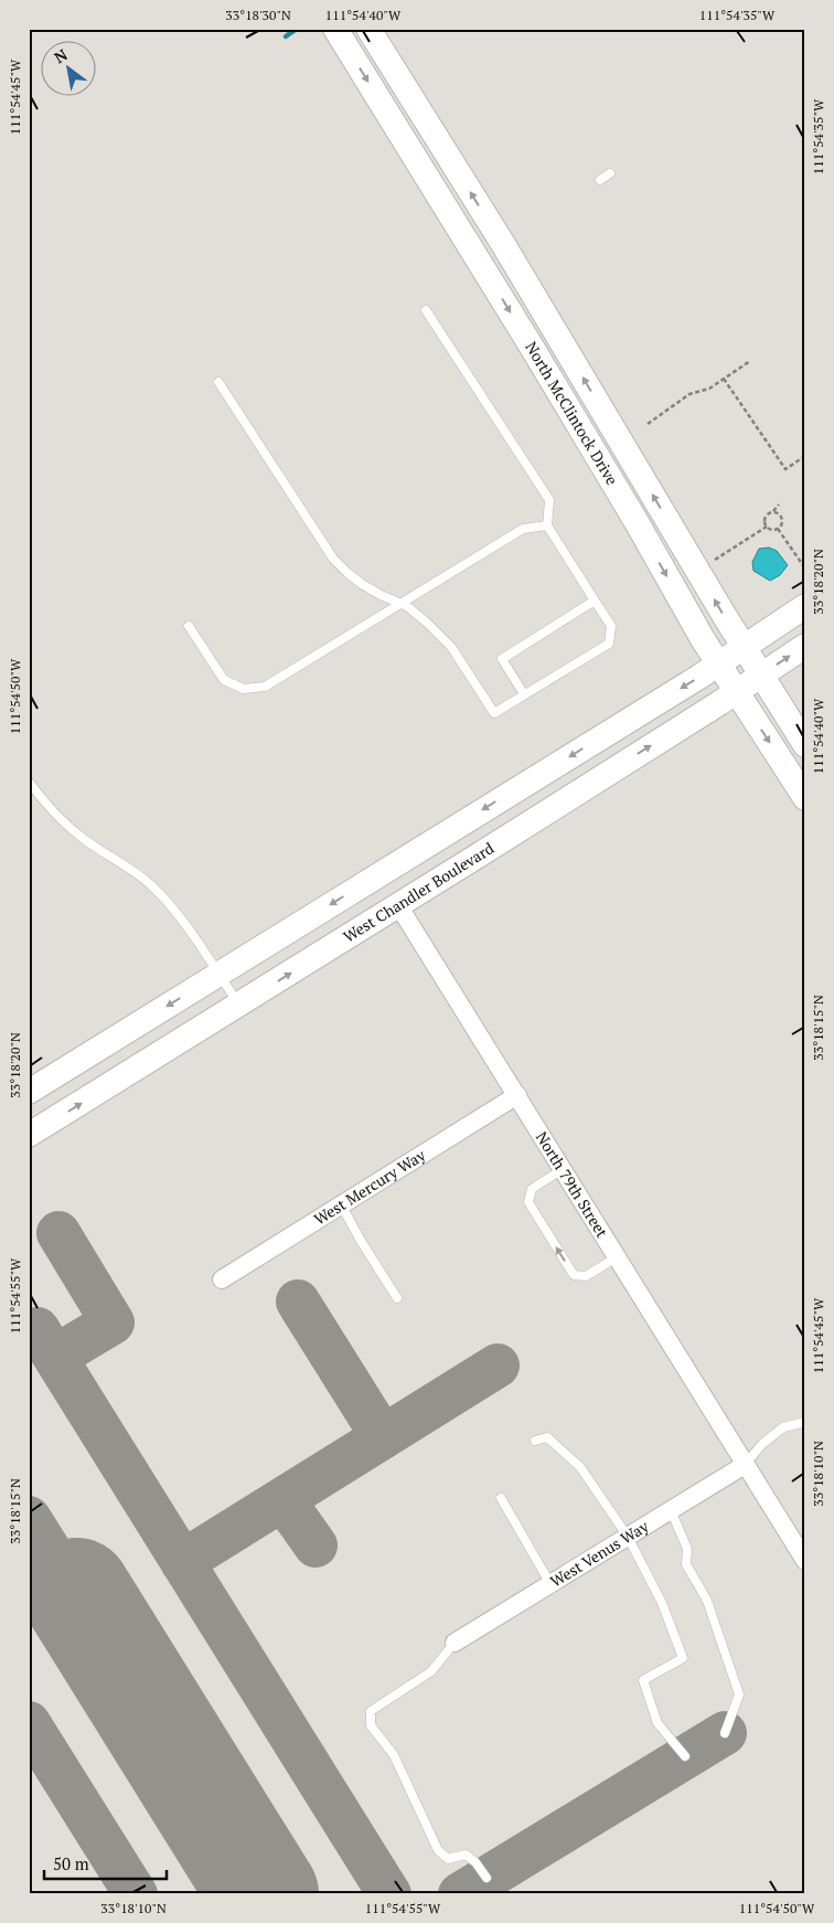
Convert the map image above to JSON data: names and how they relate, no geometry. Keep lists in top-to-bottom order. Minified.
{"streets":{"main road":["North McClintock Drive","West Chandler Boulevard"],"street":["North 79th Street","West Mercury Way","West Venus Way"]},"crossings":[["North McClintock Drive","West Chandler Boulevard"],["West Chandler Boulevard","North 79th Street"],["North 79th Street","West Mercury Way"],["North 79th Street","West Venus Way"]],"scale_bar":"50 m","north":"top left","coordinates":["33°18'30\"N","111°54'40\"W","111°54'35\"W","111°54'45\"W","33°18'20\"N","111°54'50\"W","33°18'15\"N","111°54'55\"W","33°18'10\"N"]}
